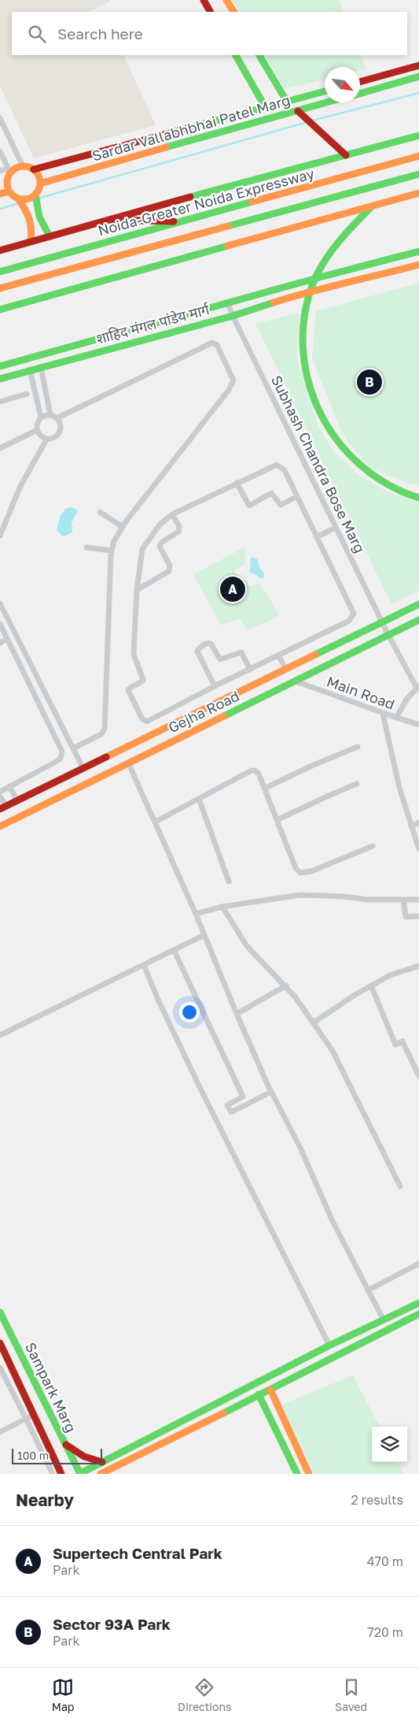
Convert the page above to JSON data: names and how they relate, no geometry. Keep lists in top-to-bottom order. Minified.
{"streets":{"main road":["Sardar Vallabhbhai Patel Marg","Noida-Greater Noida Expressway","शाहिद मंगल पांडेय मार्ग","Gejha Road","Sampark Marg"],"street":["Subhash Chandra Bose Marg","Main Road"]},"crossings":[["शाहिद मंगल पांडेय मार्ग","Subhash Chandra Bose Marg"],["Subhash Chandra Bose Marg","Gejha Road"],["Main Road","Gejha Road"]],"scale_bar":"100 m","north":"bottom right","page":{"search":"Search here","pins":["B","A"],"scale":"100 m","heading":["Nearby","2 results"],"list":[{"mark":"A","name":"Supertech Central Park","note":"Park","value":"470 m"},{"mark":"B","name":"Sector 93A Park","note":"Park","value":"720 m"}],"nav":["Map","Directions","Saved"]}}
